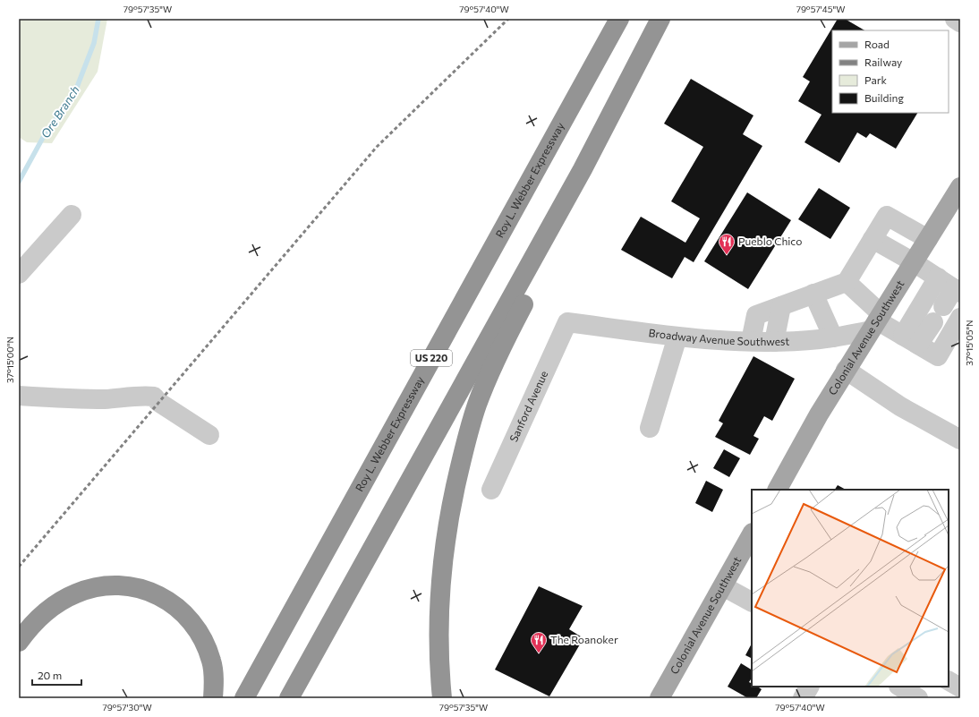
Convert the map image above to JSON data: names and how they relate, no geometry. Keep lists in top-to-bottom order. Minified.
{"streets":{"highway":["Roy L. Webber Expressway","US 220"],"main road":["Colonial Avenue Southwest"],"street":["Broadway Avenue Southwest","Sanford Avenue"]},"crossings":[["Broadway Avenue Southwest","Colonial Avenue Southwest"],["Broadway Avenue Southwest","Sanford Avenue"]],"water":["Ore Branch"],"places":{"restaurant":["Pueblo Chico","The Roanoker"]},"legend":["Road","Railway","Park","Building"],"scale_bar":"20 m","coordinates":["79°57'35\"W","79°57'40\"W","79°57'45\"W","37°15'05\"N","37°15'00\"N","79°57'30\"W"]}
